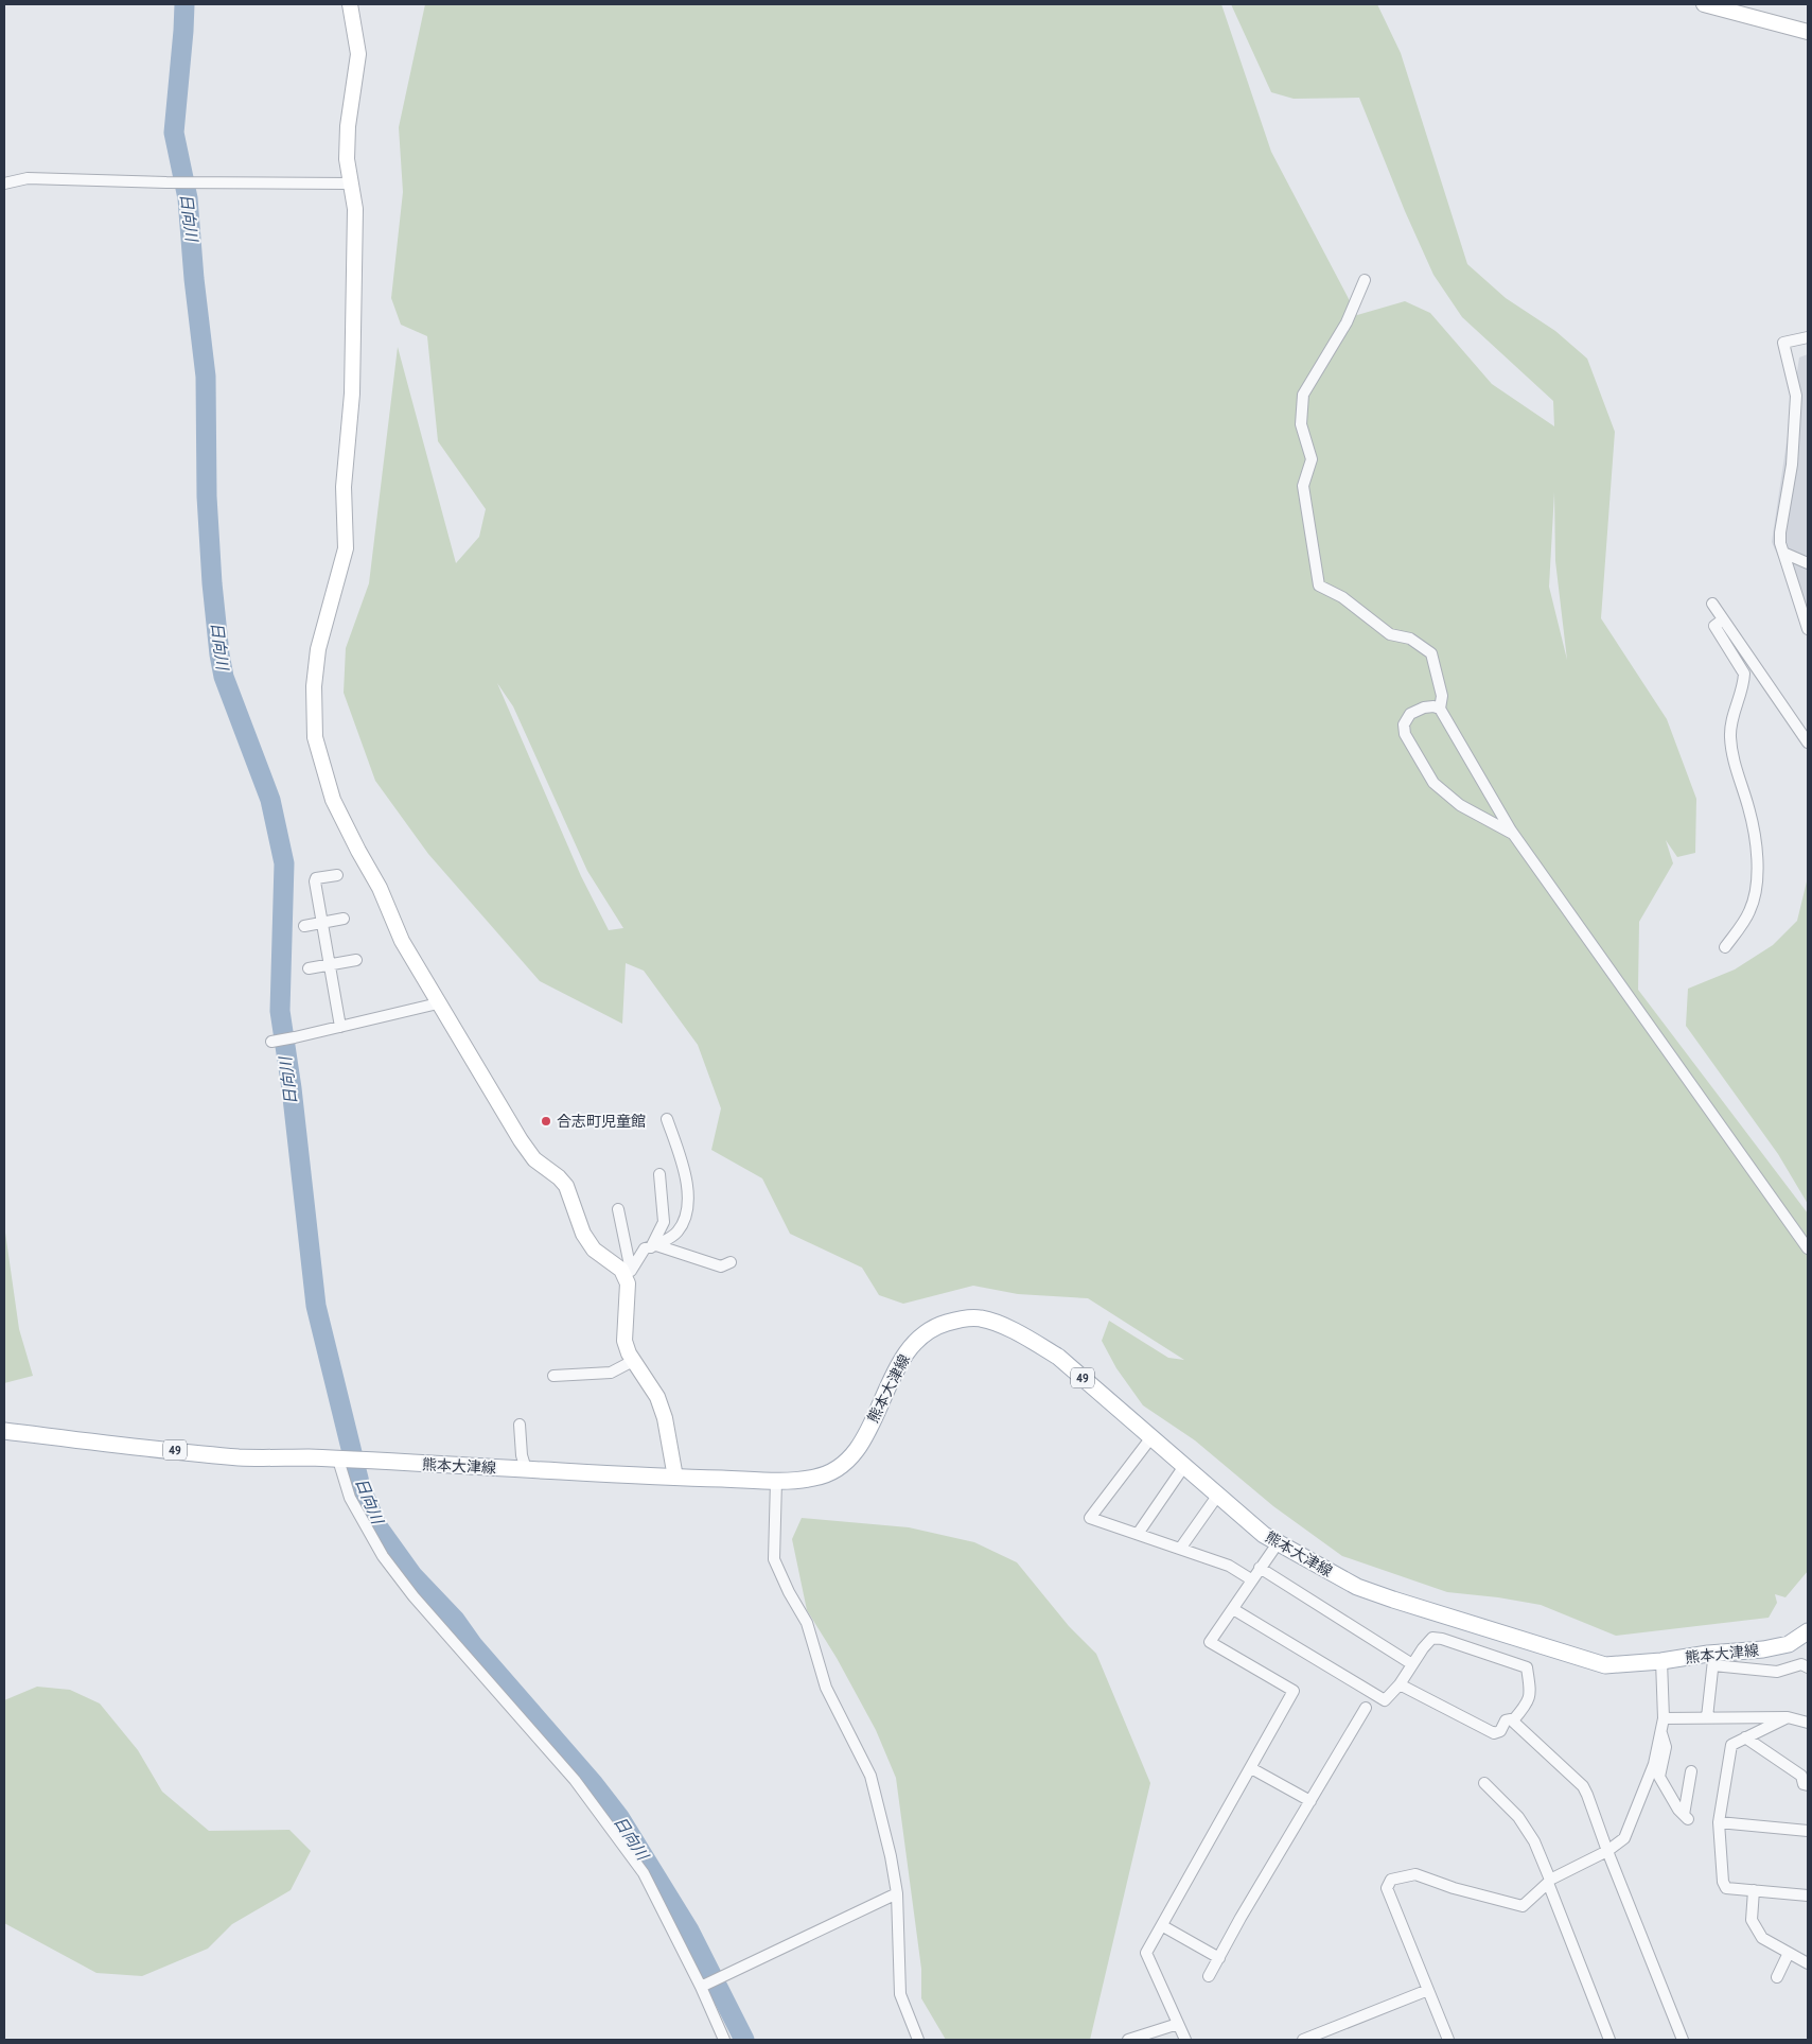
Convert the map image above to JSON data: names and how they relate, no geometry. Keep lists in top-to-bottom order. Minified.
{"streets":{"main road":["49","熊本大津線"]},"water":["日向川"],"places":["合志町児童館"]}
